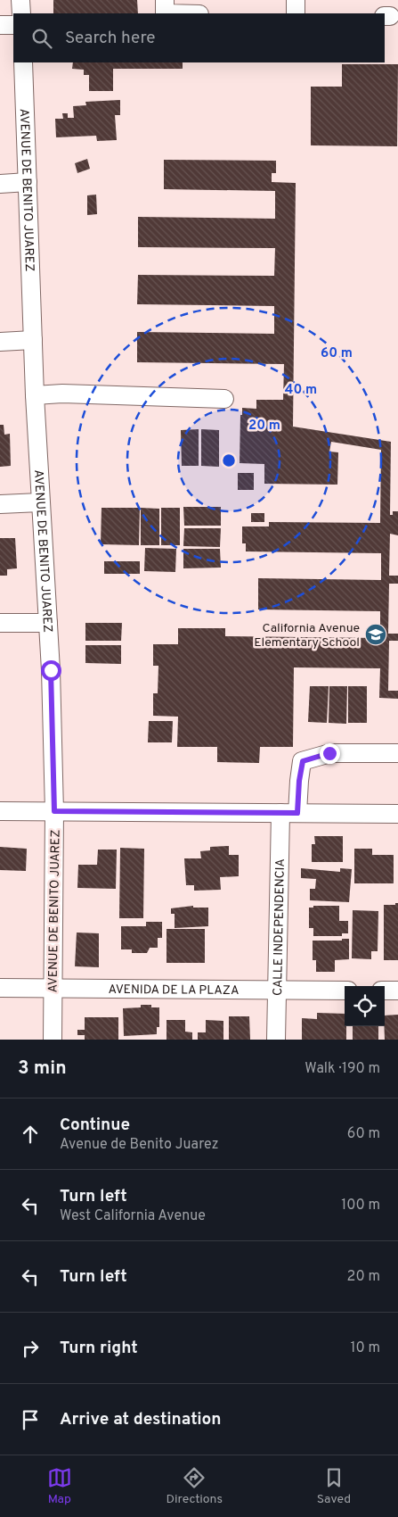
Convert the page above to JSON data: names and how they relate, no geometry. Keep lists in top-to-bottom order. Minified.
{"streets":{"street":["AVENUE DE BENITO JUAREZ","CALLE INDEPENDENCIA","AVENIDA DE LA PLAZA"]},"crossings":[["AVENUE DE BENITO JUAREZ","AVENIDA DE LA PLAZA"],["CALLE INDEPENDENCIA","AVENIDA DE LA PLAZA"]],"places":{"school or university":["California Avenue Elementary School"]},"page":{"search":"Search here","heading":["3 min","Walk · 190 m"],"list":[["Continue","Avenue de Benito Juarez","60 m"],["Turn left","West California Avenue","100 m"],["Turn left","20 m"],["Turn right","10 m"],"Arrive at destination"],"nav":["Map","Directions","Saved"]},"rings":["60 m","40 m","20 m"]}
